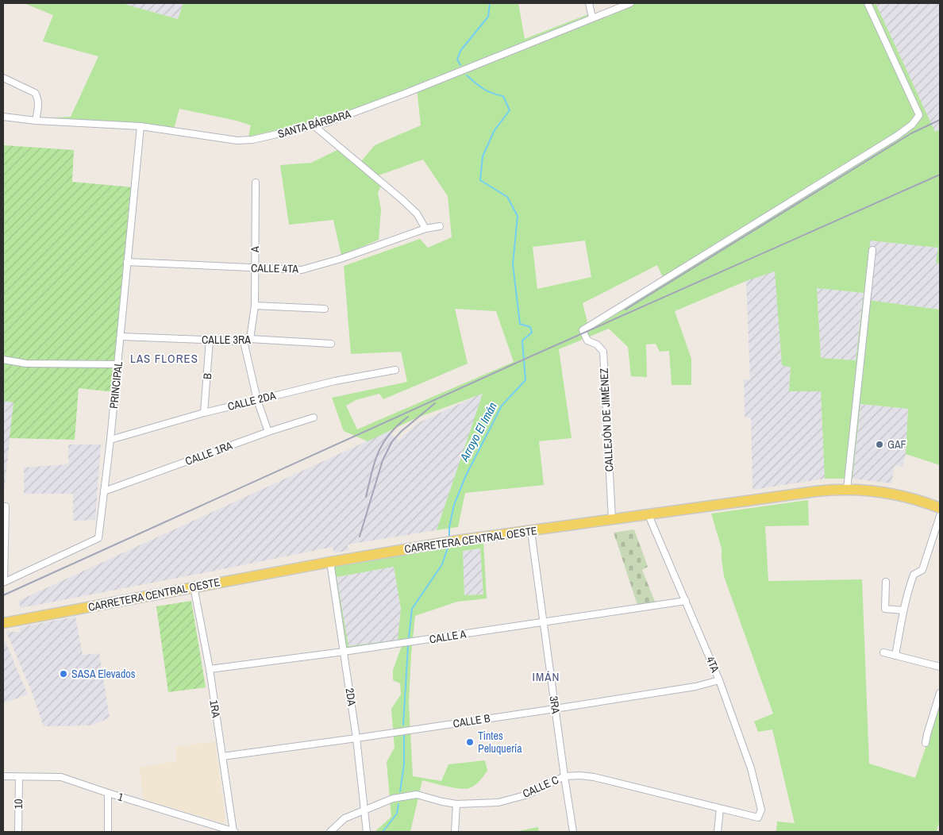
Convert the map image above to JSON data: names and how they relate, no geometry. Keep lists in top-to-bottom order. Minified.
{"streets":{"main road":["CARRETERA CENTRAL OESTE"],"street":["SANTA BÁRBARA","A","CALLE 4TA","CALLE 3RA","B","PRINCIPAL","CALLE 2DA","CALLEJÓN DE JIMÉNEZ","CALLE 1RA","CALLE A","4TA","2DA","3RA","1RA","CALLE B","CALLE C","1","10"]},"crossings":[["SANTA BÁRBARA","PRINCIPAL"],["A","CALLE 4TA"],["A","CALLE 3RA"],["A","CALLE 2DA"],["A","CALLE 1RA"],["CALLE 4TA","PRINCIPAL"],["CALLE 3RA","B"],["CALLE 3RA","PRINCIPAL"],["B","CALLE 2DA"],["PRINCIPAL","CALLE 2DA"],["PRINCIPAL","CALLE 1RA"],["CALLEJÓN DE JIMÉNEZ","CARRETERA CENTRAL OESTE"],["CARRETERA CENTRAL OESTE","4TA"],["CARRETERA CENTRAL OESTE","2DA"],["CARRETERA CENTRAL OESTE","3RA"],["CARRETERA CENTRAL OESTE","1RA"],["CALLE A","4TA"],["CALLE A","2DA"],["CALLE A","3RA"],["CALLE A","1RA"],["4TA","CALLE B"],["4TA","CALLE C"],["2DA","CALLE B"],["2DA","CALLE C"],["3RA","CALLE B"],["3RA","CALLE C"],["1RA","CALLE B"],["1RA","1"],["1","10"]],"districts":["LAS FLORES","IMÁN"],"water":["Arroyo El Imán"],"places":["GAF","SASA Elevados","Tintes Peluquería"]}
